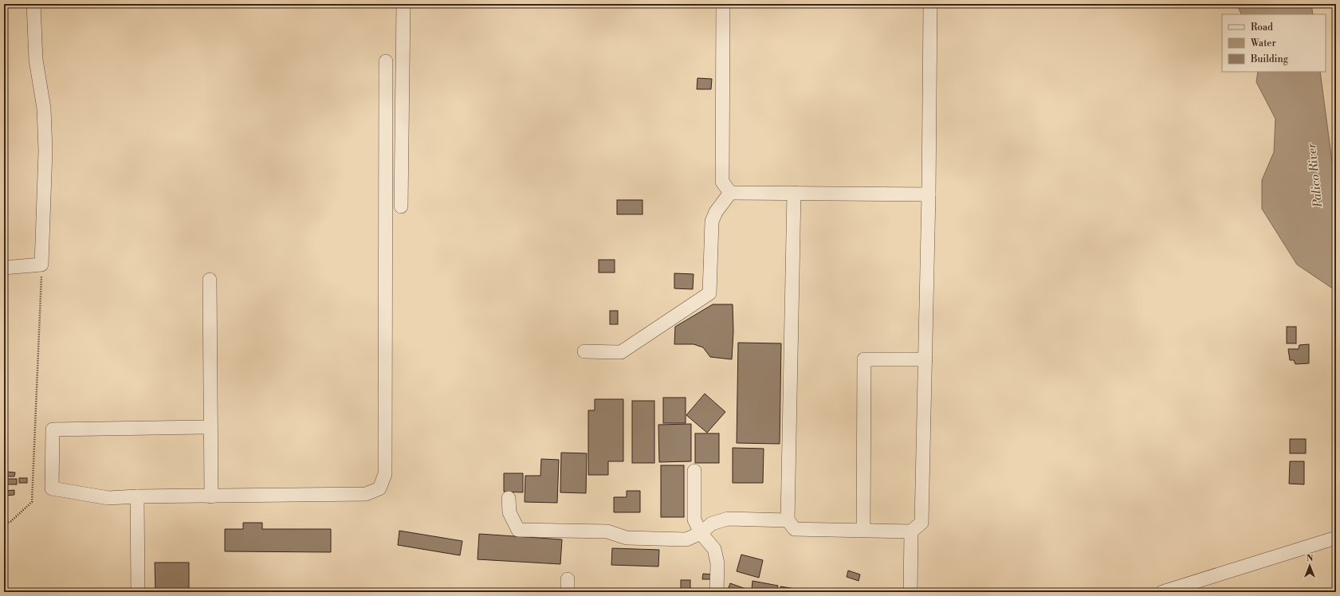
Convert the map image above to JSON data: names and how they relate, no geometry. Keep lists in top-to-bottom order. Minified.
{"water":["Palico River"],"legend":["Road","Water","Building"],"north":"top"}
